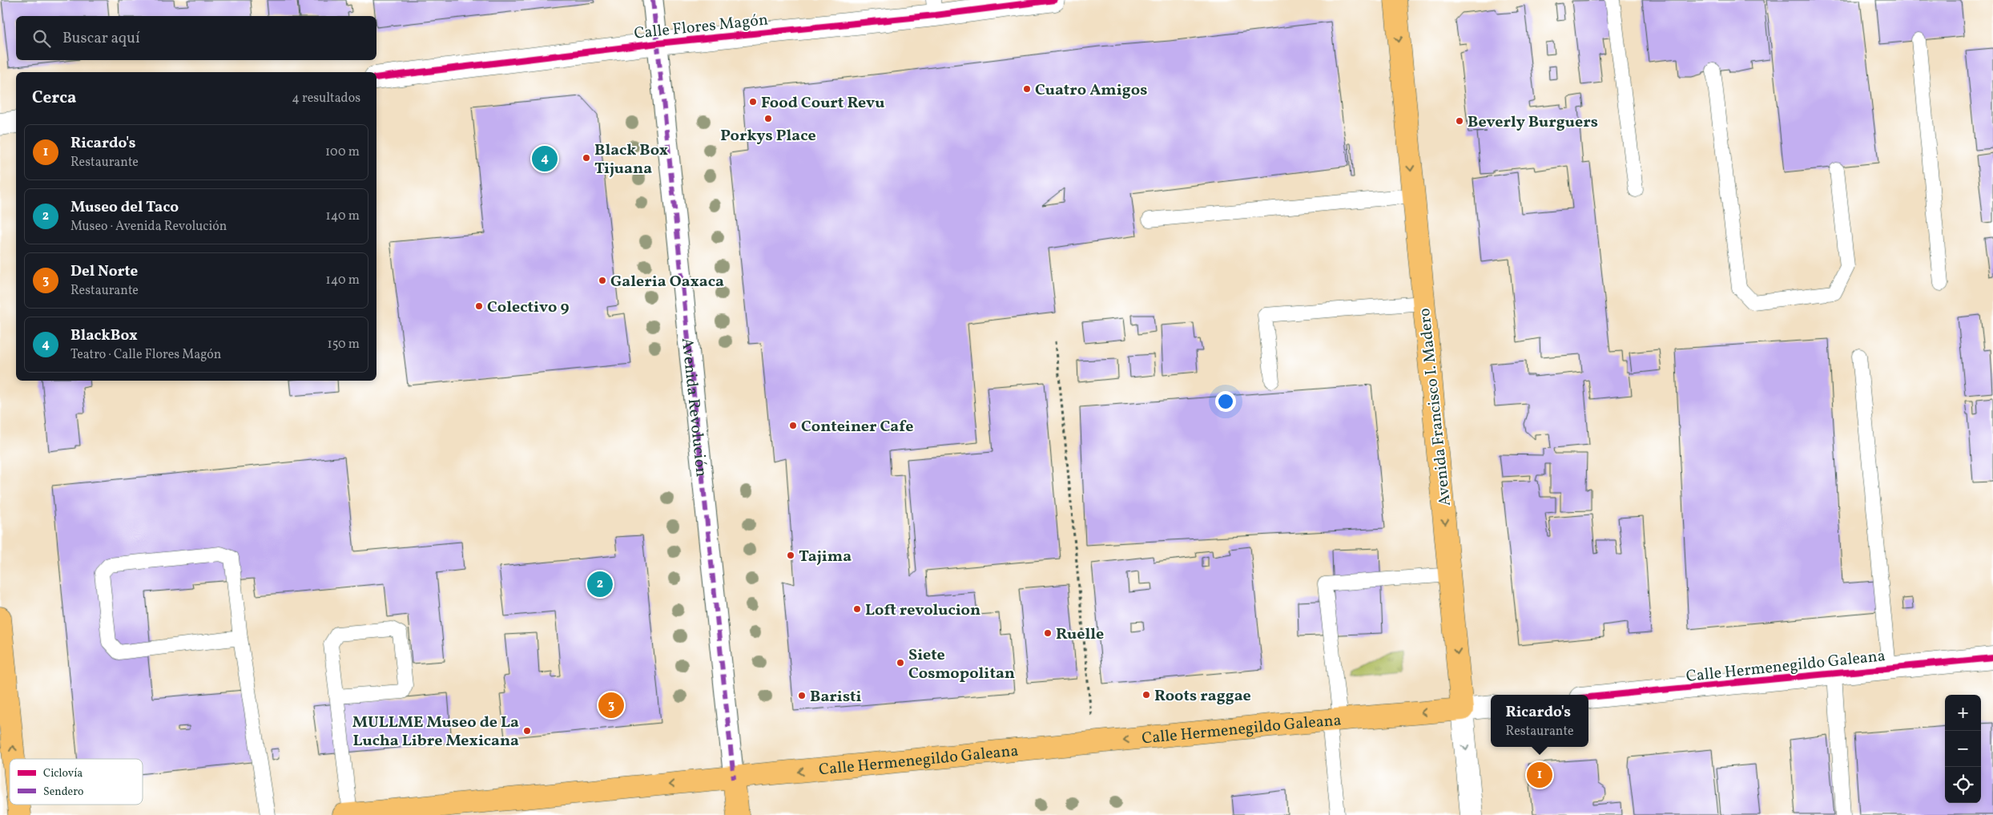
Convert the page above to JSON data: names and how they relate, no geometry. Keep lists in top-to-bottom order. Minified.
{"streets":{"main road":["Avenida Revolución","Avenida Francisco I. Madero","Calle Hermenegildo Galeana"],"street":["Calle Flores Magón"]},"crossings":[["Calle Flores Magón","Avenida Revolución"],["Avenida Revolución","Calle Hermenegildo Galeana"],["Avenida Francisco I. Madero","Calle Hermenegildo Galeana"]],"one_way":["Avenida Francisco I. Madero","Calle Hermenegildo Galeana"],"places":["Cuatro Amigos","Food Court Revu","Porkys Place","Beverly Burguers","Black Box Tijuana","Galeria Oaxaca","Colectivo 9","Conteiner Cafe","Tajima","Loft revolucion","Ruelle","Siete Cosmopolitan","Roots raggae","Baristi","MULLME Museo de La Lucha Libre Mexicana"],"legend":["Ciclovía","Sendero"],"page":{"search":"Buscar aquí","heading":["Cerca","4 resultados"],"list":[{"mark":"1","name":"Ricardo's","note":"Restaurante","value":"100 m"},{"mark":"2","name":"Museo del Taco","note":"Museo · Avenida Revolución","value":"140 m"},{"mark":"3","name":"Del Norte","note":"Restaurante","value":"140 m"},{"mark":"4","name":"BlackBox","note":"Teatro · Calle Flores Magón","value":"150 m"}],"pins":["4","2","3","1"],"map_buttons":["+","−"],"popup":["Ricardo's","Restaurante"]}}
